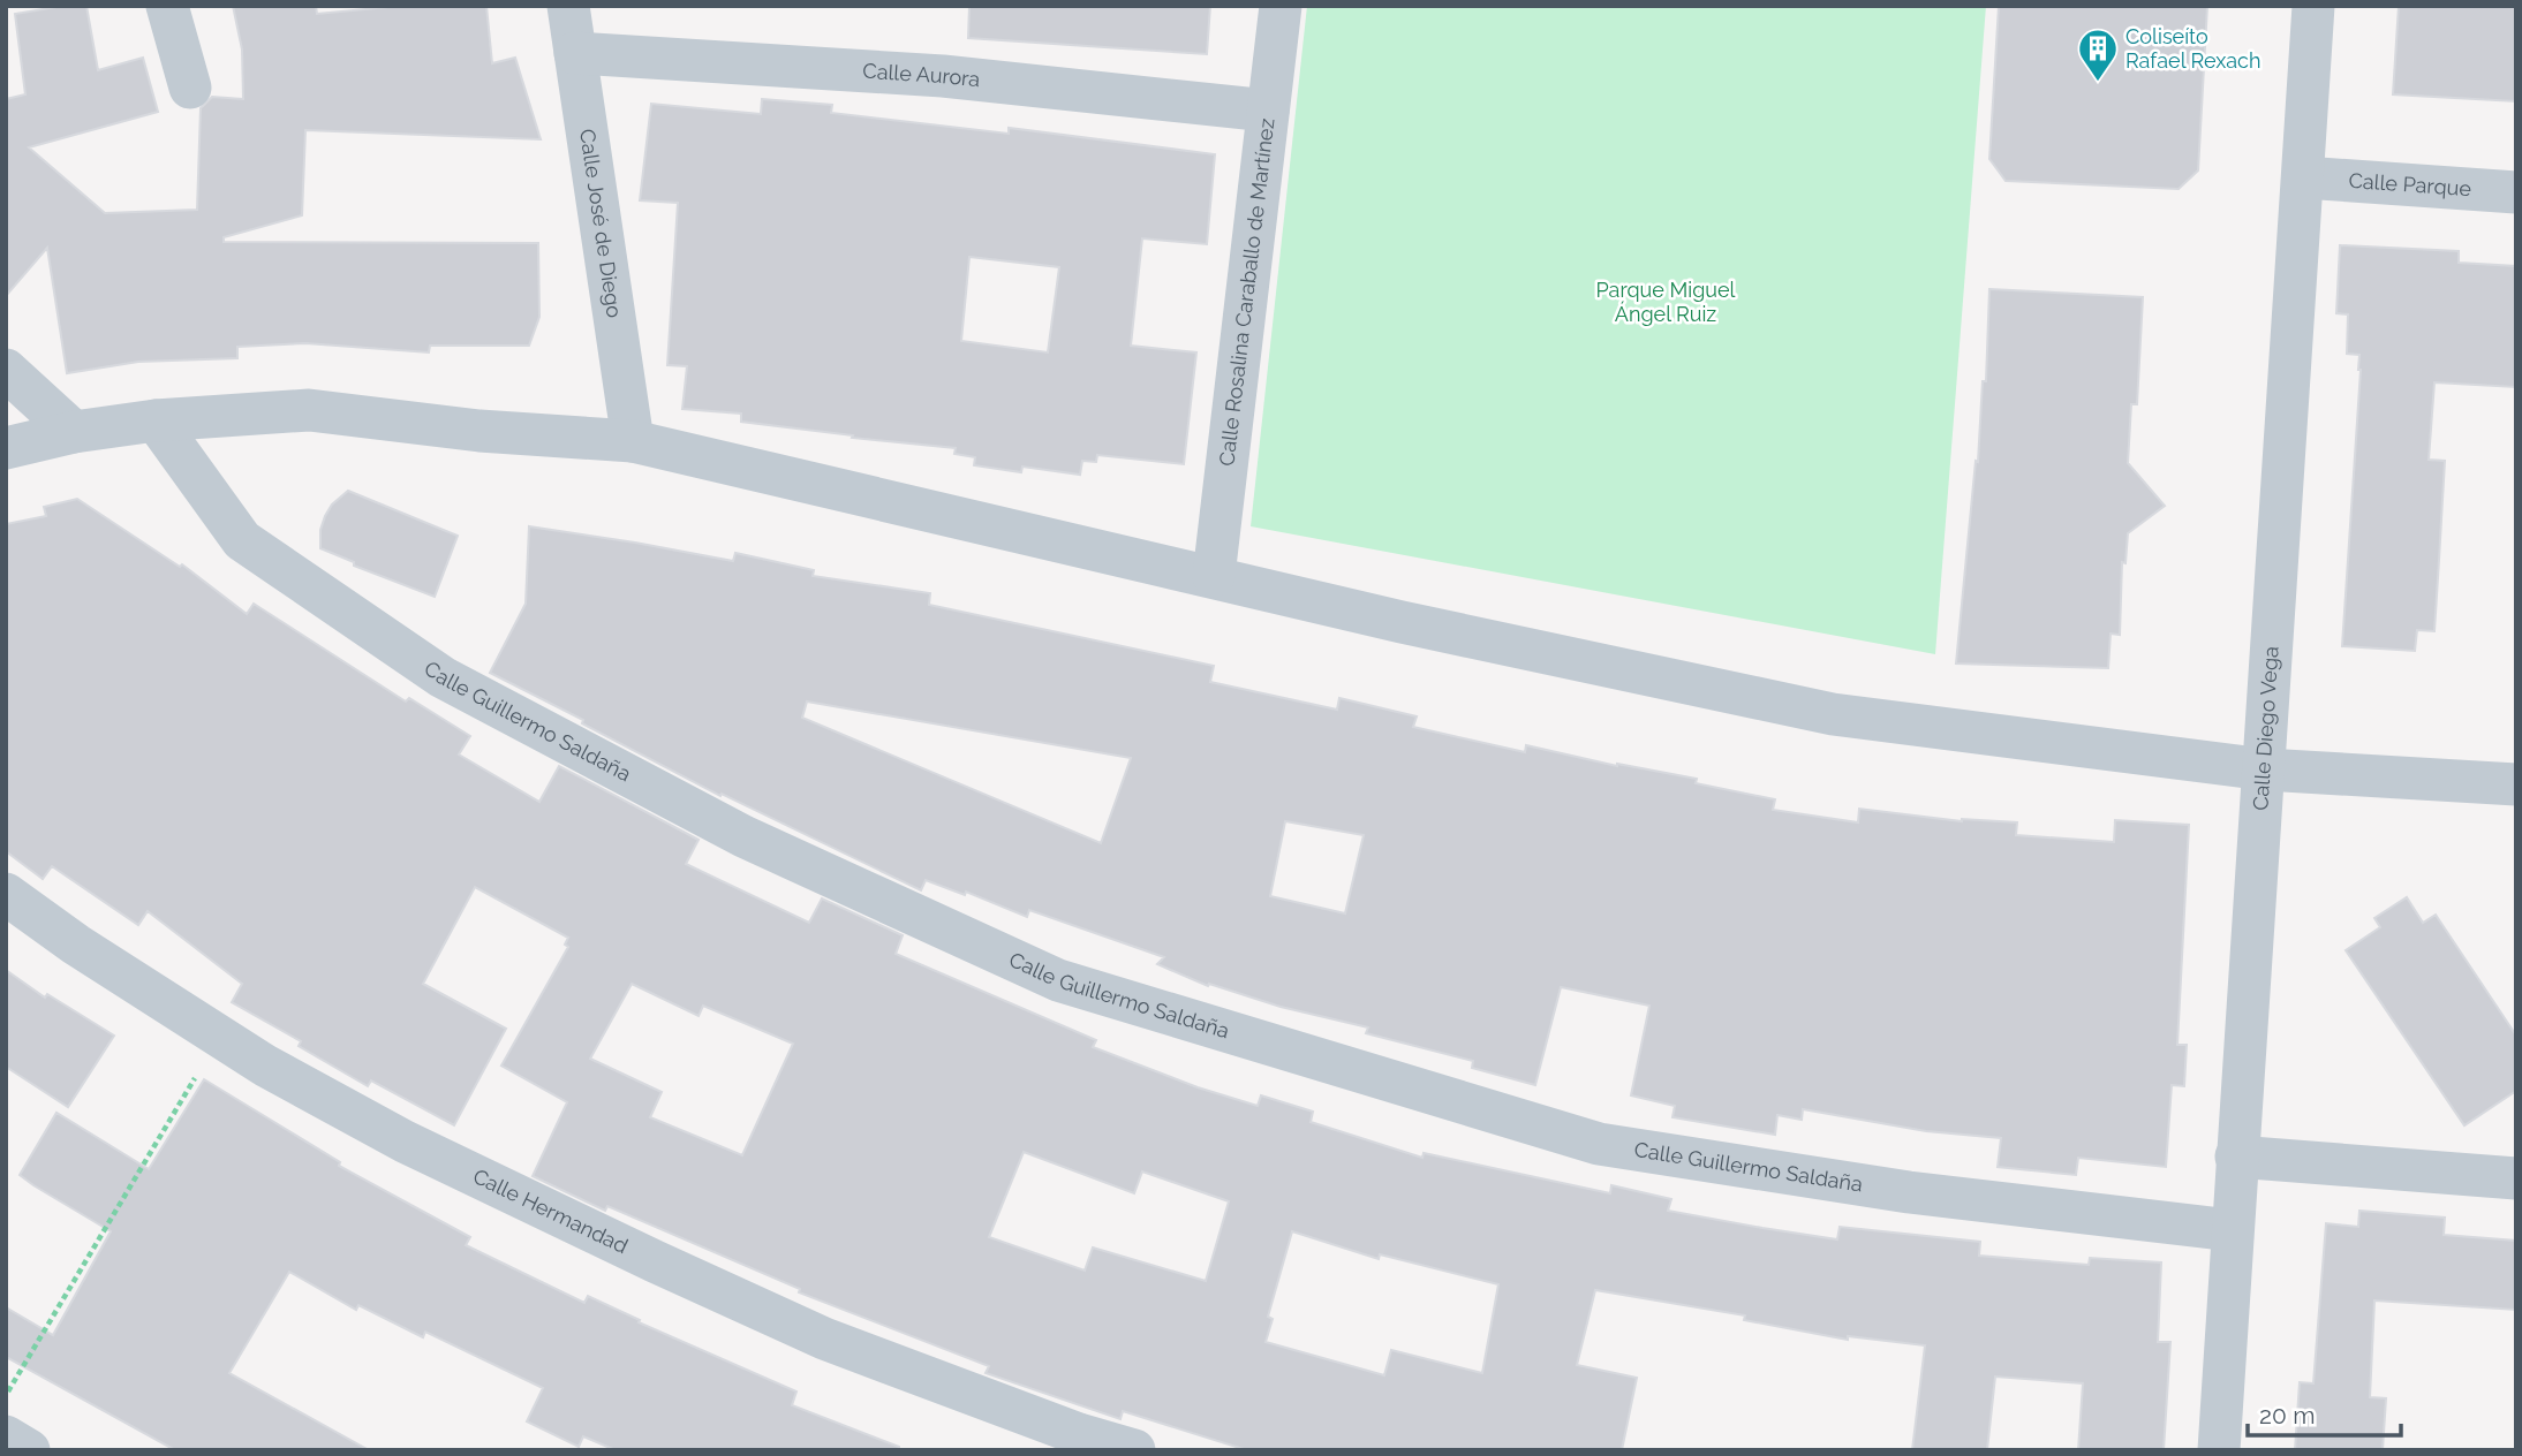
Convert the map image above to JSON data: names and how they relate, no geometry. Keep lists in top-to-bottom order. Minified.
{"streets":{"street":["Calle Aurora","Calle Parque","Calle José de Diego","Calle Rosalina Caraballo de Martínez","Calle Guillermo Saldaña","Calle Diego Vega","Calle Hermandad"]},"crossings":[["Calle Aurora","Calle José de Diego"],["Calle Aurora","Calle Rosalina Caraballo de Martínez"],["Calle Parque","Calle Diego Vega"],["Calle Guillermo Saldaña","Calle Diego Vega"]],"parks":["Parque Miguel Ángel Ruiz"],"places":{"building":["Coliseíto Rafael Rexach"]},"scale_bar":"20 m"}
